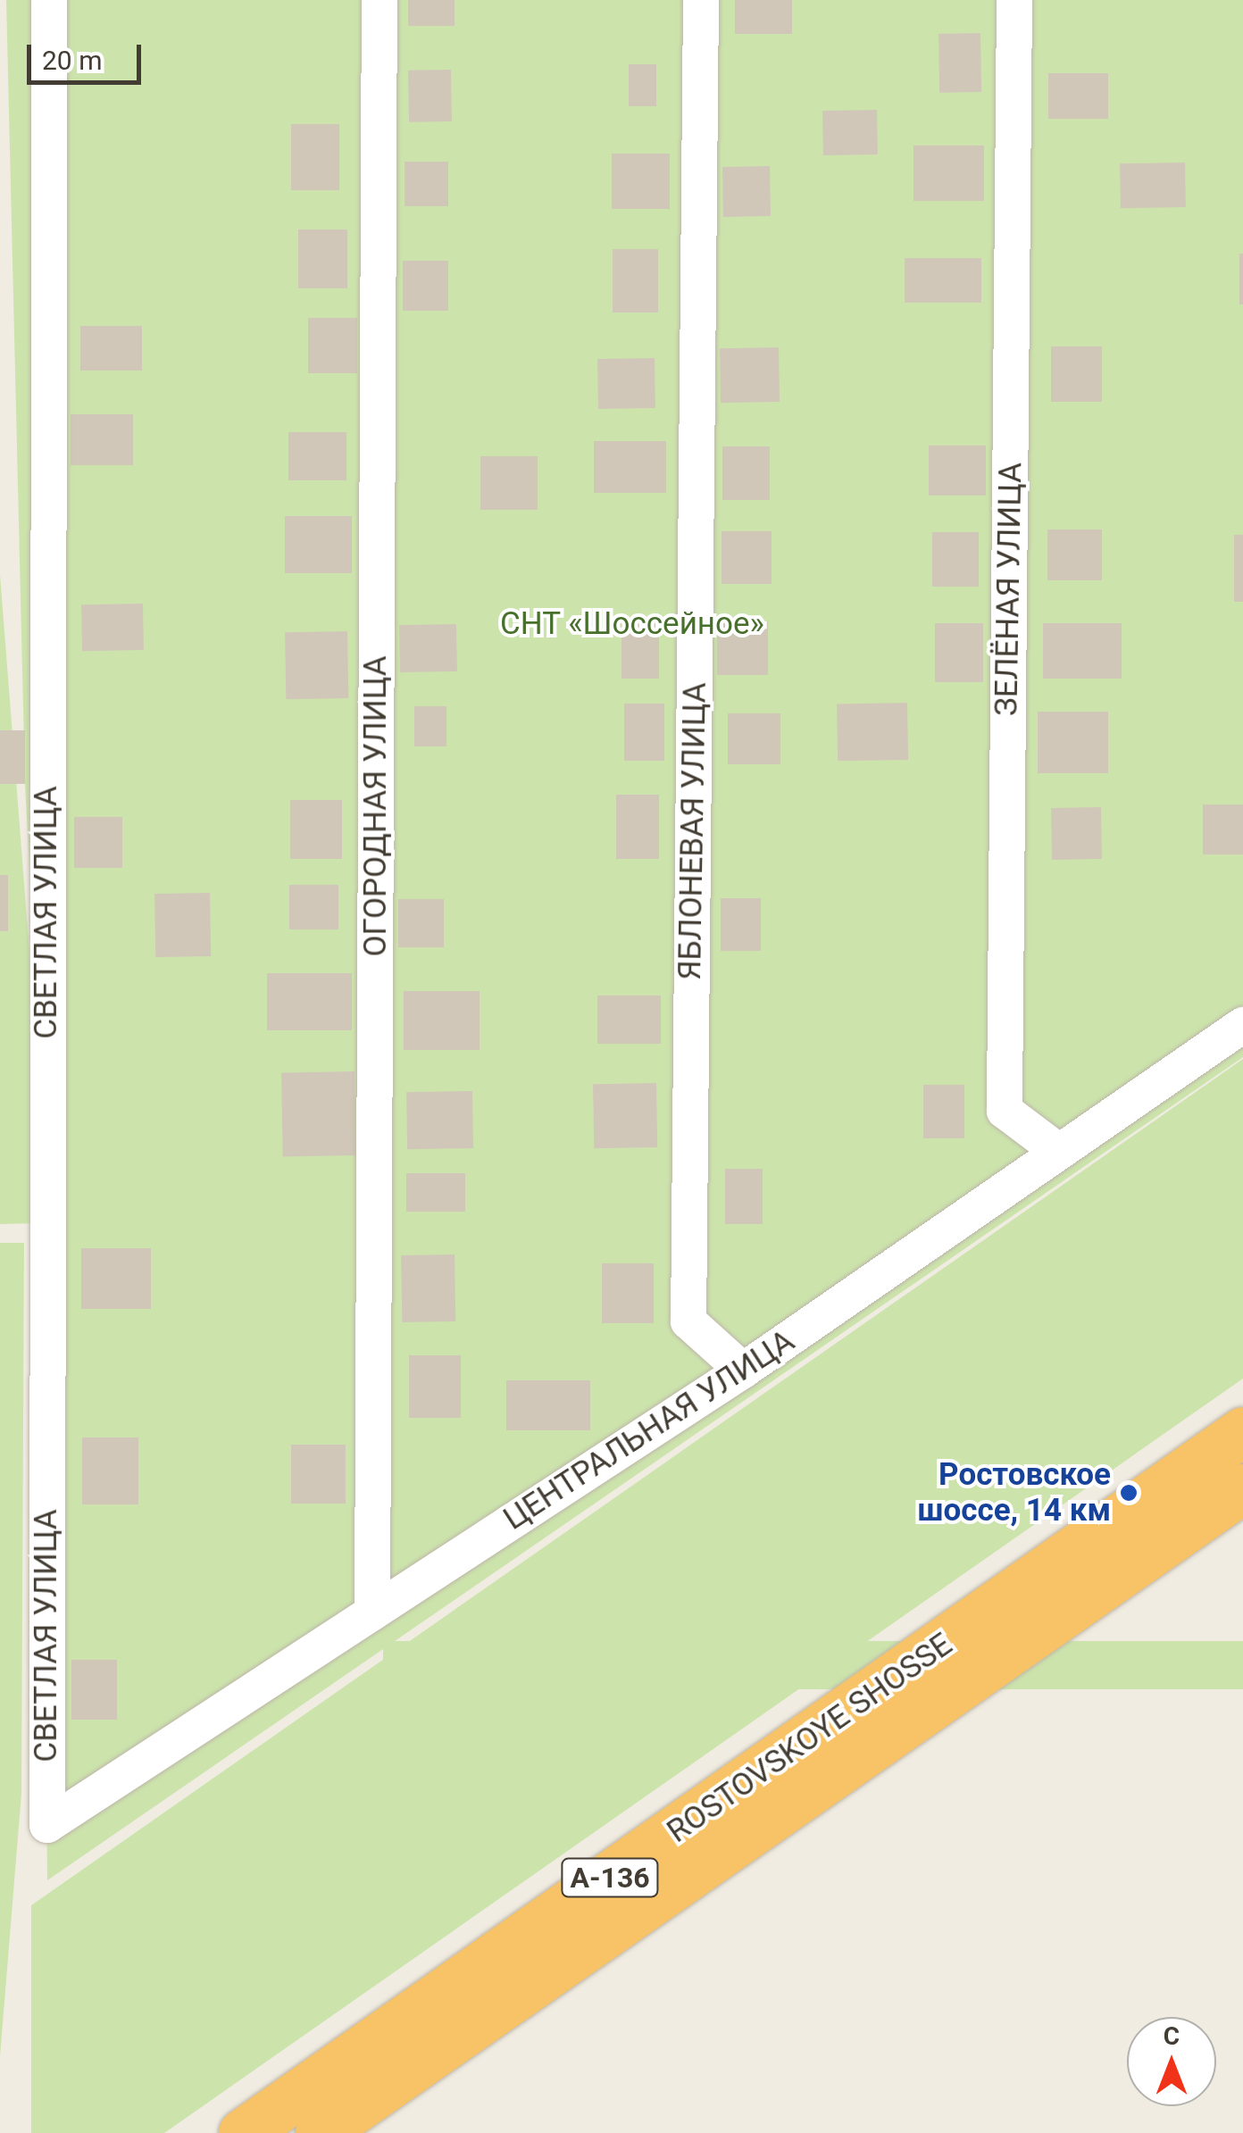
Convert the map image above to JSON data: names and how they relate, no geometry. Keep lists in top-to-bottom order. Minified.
{"streets":{"highway":["ROSTOVSKOYE SHOSSE","А-136"],"street":["ЗЕЛЁНАЯ УЛИЦА","ОГОРОДНАЯ УЛИЦА","ЯБЛОНЕВАЯ УЛИЦА","СВЕТЛАЯ УЛИЦА","ЦЕНТРАЛЬНАЯ УЛИЦА"]},"crossings":[["ЗЕЛЁНАЯ УЛИЦА","ЦЕНТРАЛЬНАЯ УЛИЦА"],["ОГОРОДНАЯ УЛИЦА","ЦЕНТРАЛЬНАЯ УЛИЦА"],["ЯБЛОНЕВАЯ УЛИЦА","ЦЕНТРАЛЬНАЯ УЛИЦА"],["СВЕТЛАЯ УЛИЦА","ЦЕНТРАЛЬНАЯ УЛИЦА"]],"parks":["СНТ «Шоссейное»"],"places":["Ростовское шоссе, 14 км"],"scale_bar":"20 m","north":"top"}
